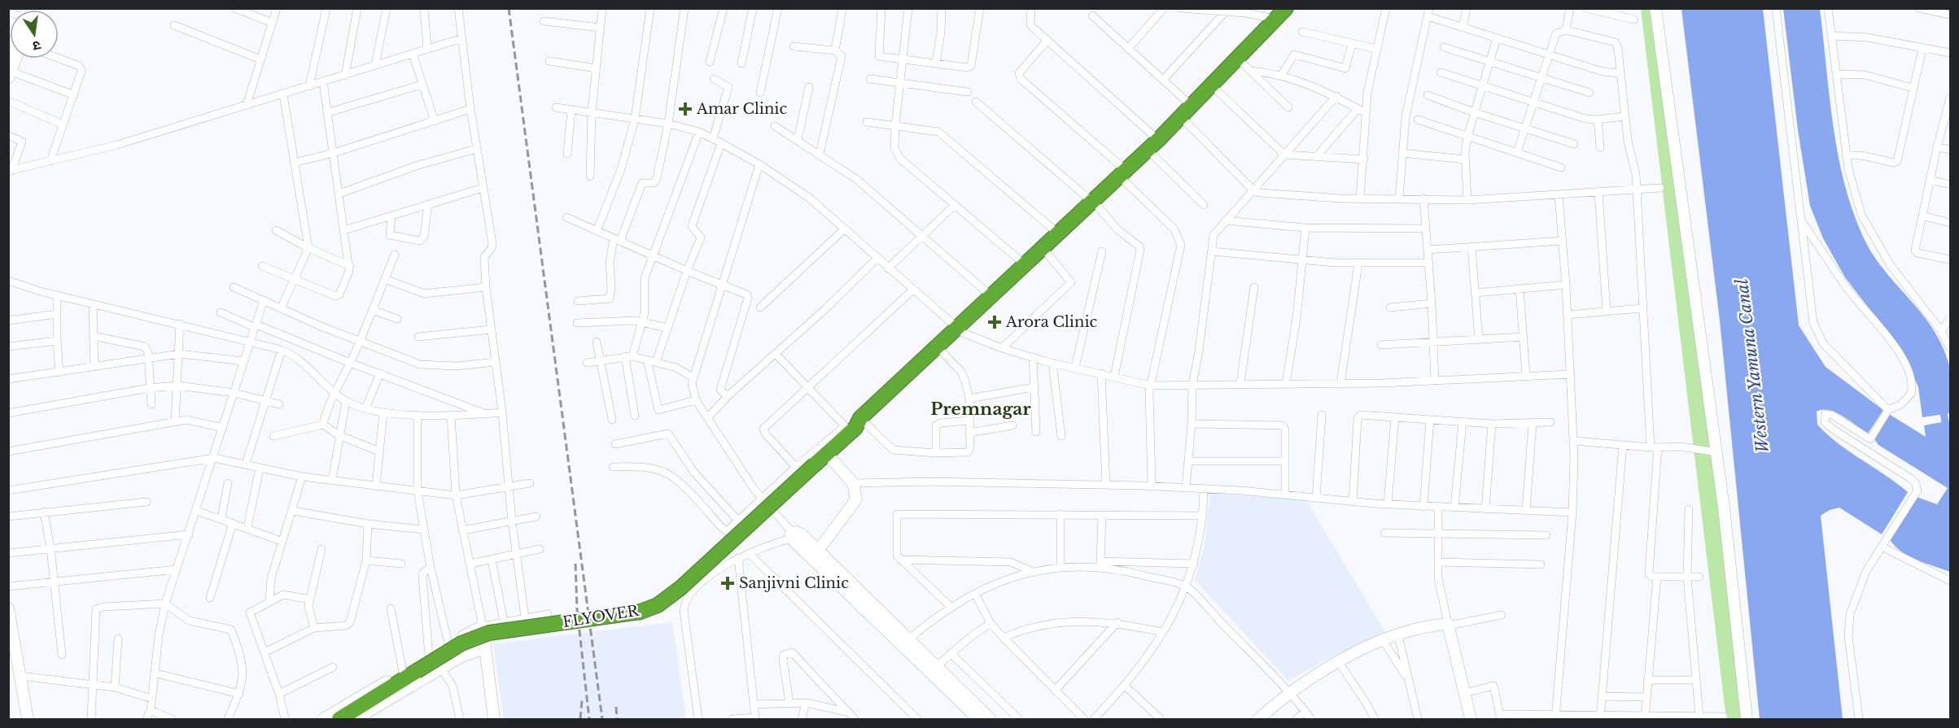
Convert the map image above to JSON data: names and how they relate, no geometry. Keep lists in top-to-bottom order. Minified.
{"streets":{"highway":["FLYOVER"]},"districts":["Premnagar"],"water":["Western Yamuna Canal"],"places":{"health":["Amar Clinic","Arora Clinic","Sanjivni Clinic"]},"north":"bottom"}
